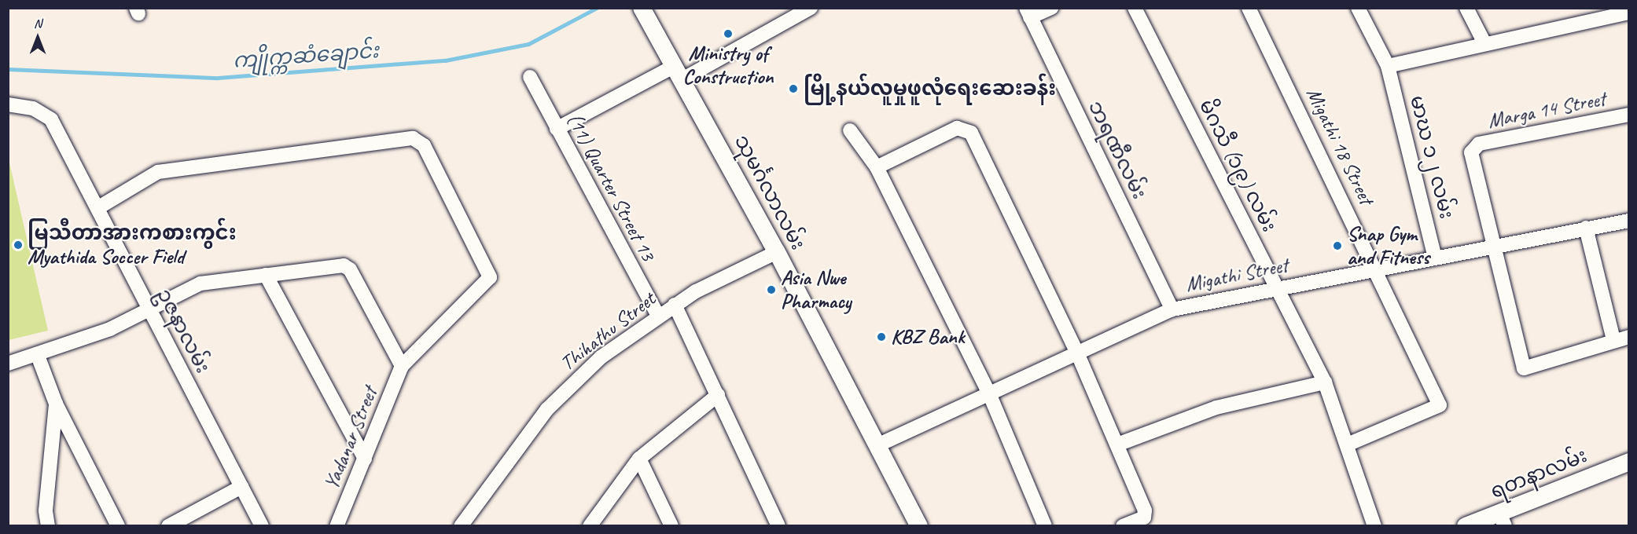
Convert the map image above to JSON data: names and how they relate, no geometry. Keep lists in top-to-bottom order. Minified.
{"streets":{"main road":["သုမင်္ဂလာလမ်း","ရတနာလမ်း"],"street":["Marga 14 Street","Migathi 18 Street","ဘရဏီလမ်း","မာဃ ၁၂ လမ်း","မိဂသီ (၁၉) လမ်း","(11) Quarter Street 13","Migathi Street","ဥဇနာလမ်း","Thihathu Street","Yadanar Street"]},"crossings":[["Marga 14 Street","Migathi Street"],["Migathi 18 Street","မိဂသီ (၁၉) လမ်း"],["Migathi 18 Street","Migathi Street"],["ဘရဏီလမ်း","Migathi Street"],["မာဃ ၁၂ လမ်း","Migathi Street"],["မိဂသီ (၁၉) လမ်း","Migathi Street"],["(11) Quarter Street 13","Thihathu Street"],["သုမင်္ဂလာလမ်း","Migathi Street"],["သုမင်္ဂလာလမ်း","Thihathu Street"]],"water":["ကျိုက္ကဆံချောင်း"],"places":["Ministry of Construction","မြို့နယ်လူမှုဖူလုံရေးဆေးခန်း","မြသီတာအားကစားကွင်း Myathida Soccer Field","Snap Gym and Fitness","Asia Nwe Pharmacy","KBZ Bank"],"north":"top"}
